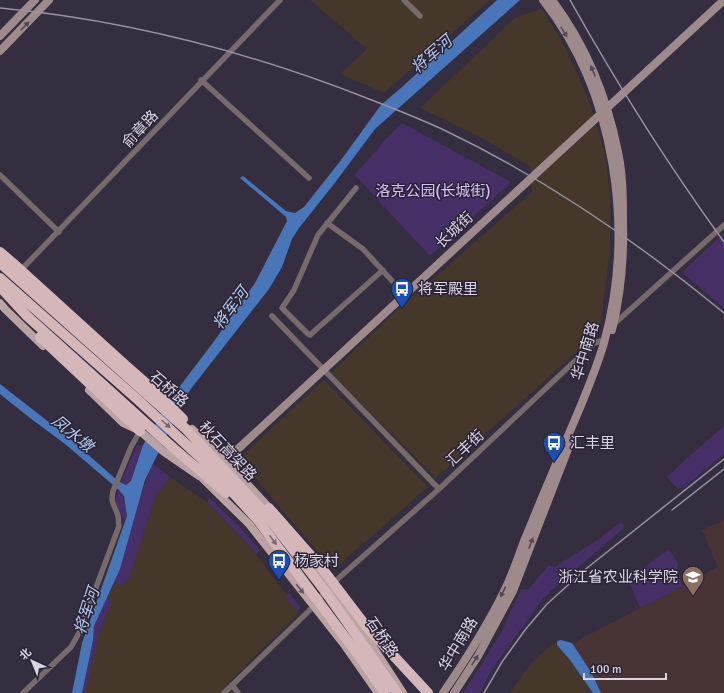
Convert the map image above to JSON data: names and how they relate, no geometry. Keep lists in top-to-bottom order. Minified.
{"streets":{"highway":["秋石高架路"],"main road":["长城街","华中南路","石桥路"],"street":["俞章路","汇丰街"]},"crossings":[["俞章路","石桥路"],["长城街","华中南路"],["长城街","石桥路"],["华中南路","汇丰街"],["石桥路","汇丰街"]],"water":["将军河","凤水墩"],"parks":["洛克公园(长城街)"],"places":{"bus stop":["将军殿里","汇丰里","杨家村"],"school or university":["浙江省农业科学院"]},"scale_bar":"100 m","north":"top left"}
